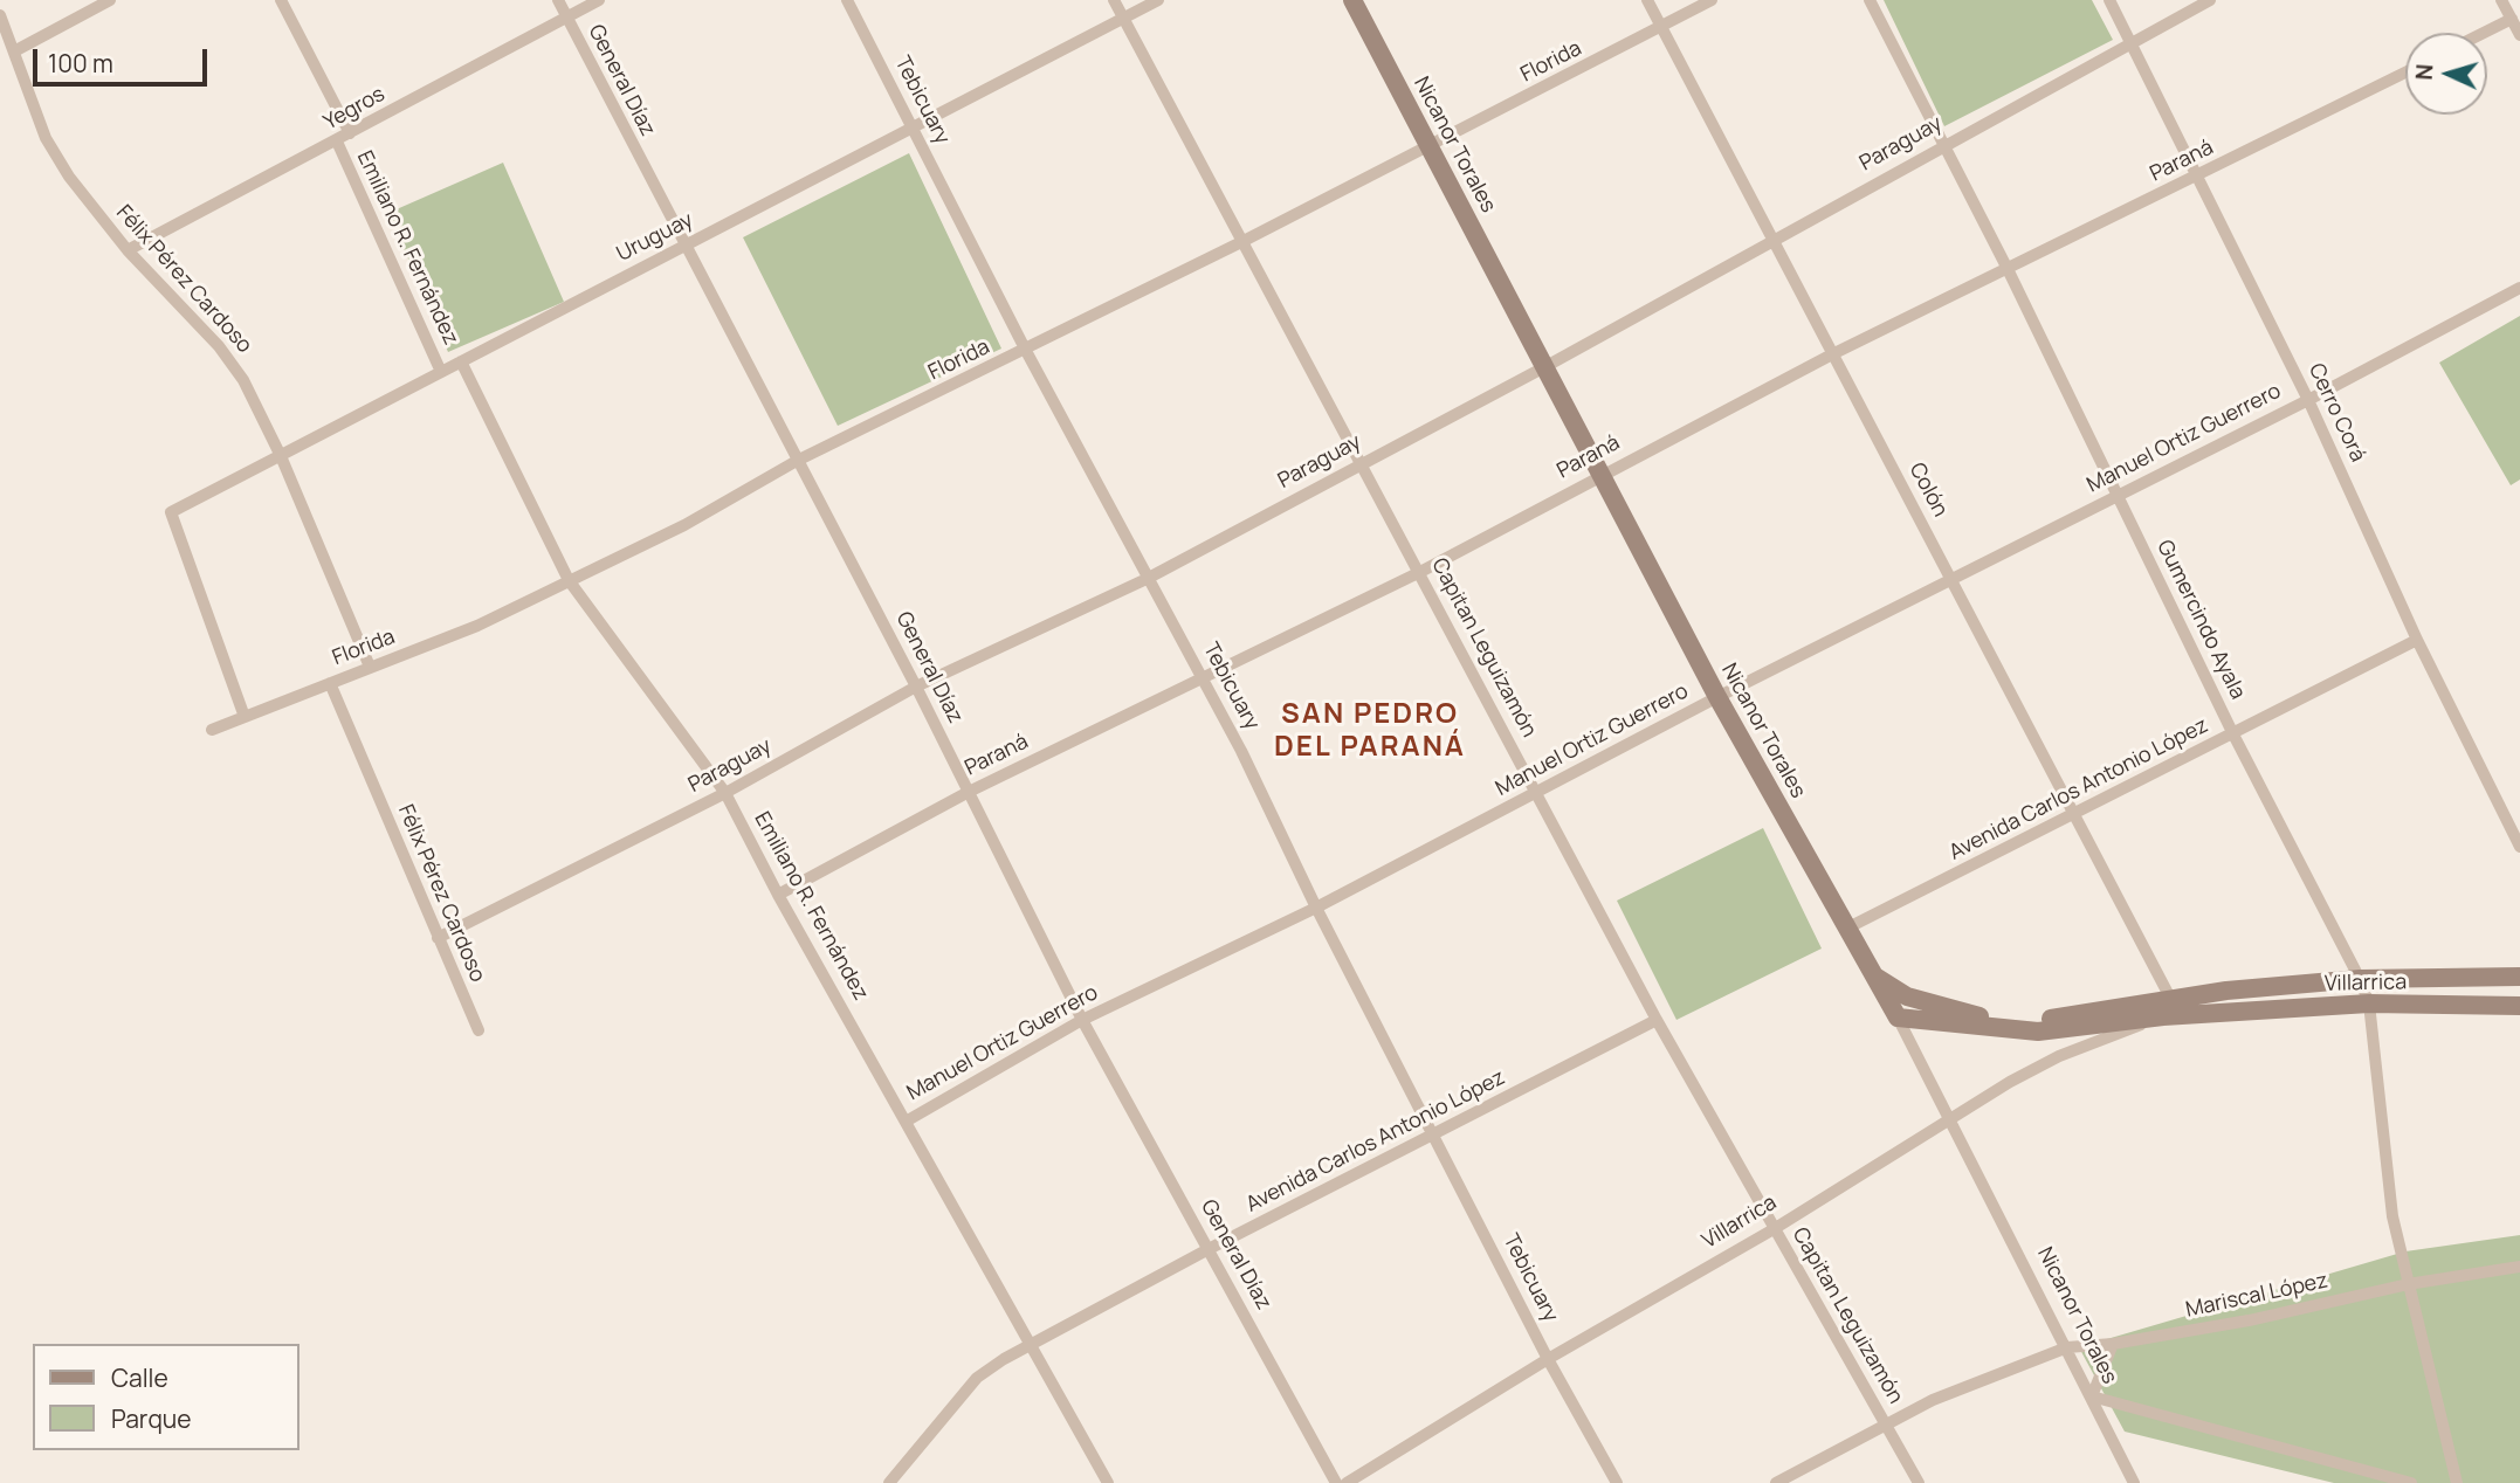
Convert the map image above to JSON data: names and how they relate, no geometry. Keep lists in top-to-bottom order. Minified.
{"streets":{"street":["Florida","General Díaz","Tebicuary","Yegros","Paraguay","Nicanor Torales","Paraná","Uruguay","Emiliano R. Fernández","Félix Pérez Cardoso","Cerro Corá","Manuel Ortiz Guerrero","Colón","Gumercindo Ayala","Capitan Leguizamón","Avenida Carlos Antonio López","Villarrica","Mariscal López"]},"crossings":[["Florida","General Díaz"],["Florida","Tebicuary"],["Florida","Nicanor Torales"],["Florida","Uruguay"],["Florida","Emiliano R. Fernández"],["Florida","Félix Pérez Cardoso"],["Florida","Colón"],["Florida","Capitan Leguizamón"],["General Díaz","Yegros"],["General Díaz","Paraguay"],["General Díaz","Paraná"],["General Díaz","Uruguay"],["General Díaz","Manuel Ortiz Guerrero"],["General Díaz","Avenida Carlos Antonio López"],["Tebicuary","Paraguay"],["Tebicuary","Paraná"],["Tebicuary","Uruguay"],["Tebicuary","Manuel Ortiz Guerrero"],["Tebicuary","Avenida Carlos Antonio López"],["Tebicuary","Villarrica"],["Yegros","Emiliano R. Fernández"],["Yegros","Félix Pérez Cardoso"],["Paraguay","Nicanor Torales"],["Paraguay","Emiliano R. Fernández"],["Paraguay","Félix Pérez Cardoso"],["Paraguay","Cerro Corá"],["Paraguay","Colón"],["Paraguay","Gumercindo Ayala"],["Paraguay","Capitan Leguizamón"],["Nicanor Torales","Paraná"],["Nicanor Torales","Manuel Ortiz Guerrero"],["Nicanor Torales","Avenida Carlos Antonio López"],["Nicanor Torales","Villarrica"],["Nicanor Torales","Mariscal López"],["Paraná","Emiliano R. Fernández"],["Paraná","Cerro Corá"],["Paraná","Colón"],["Paraná","Gumercindo Ayala"],["Paraná","Capitan Leguizamón"],["Uruguay","Emiliano R. Fernández"],["Uruguay","Félix Pérez Cardoso"],["Uruguay","Capitan Leguizamón"],["Emiliano R. Fernández","Manuel Ortiz Guerrero"],["Emiliano R. Fernández","Avenida Carlos Antonio López"],["Cerro Corá","Manuel Ortiz Guerrero"],["Cerro Corá","Avenida Carlos Antonio López"],["Manuel Ortiz Guerrero","Colón"],["Manuel Ortiz Guerrero","Gumercindo Ayala"],["Manuel Ortiz Guerrero","Capitan Leguizamón"],["Colón","Avenida Carlos Antonio López"],["Colón","Villarrica"],["Gumercindo Ayala","Avenida Carlos Antonio López"],["Gumercindo Ayala","Villarrica"],["Gumercindo Ayala","Mariscal López"],["Capitan Leguizamón","Avenida Carlos Antonio López"],["Capitan Leguizamón","Villarrica"],["Capitan Leguizamón","Mariscal López"]],"districts":["SAN PEDRO DEL PARANÁ"],"legend":["Calle","Parque"],"scale_bar":"100 m","north":"left"}
